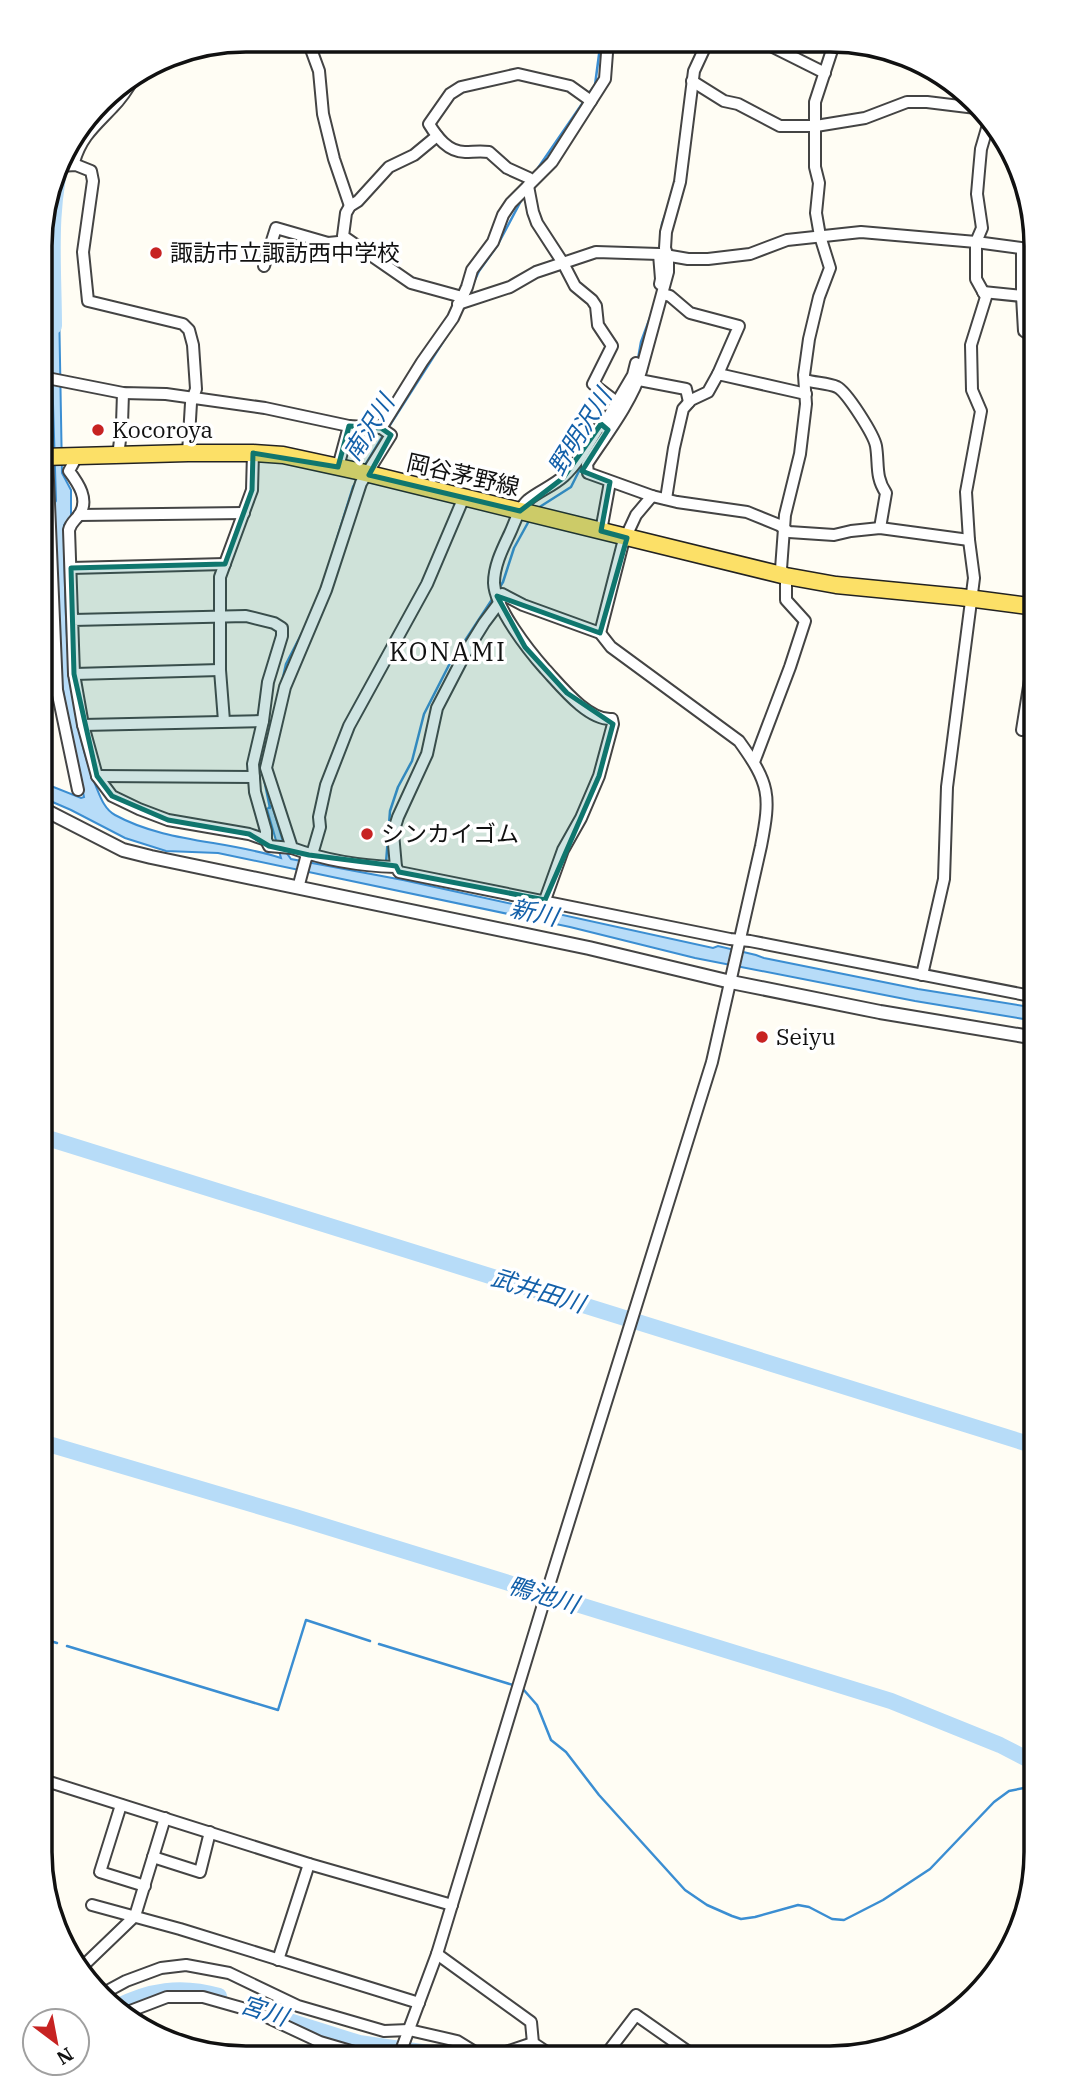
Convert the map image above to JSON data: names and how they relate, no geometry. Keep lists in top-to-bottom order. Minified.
{"streets":{"main road":["岡谷茅野線"]},"districts":["KONAMI"],"water":["南沢川","野明沢川","新川","武井田川","鴨池川","宮川"],"places":["諏訪市立諏訪西中学校","Kocoroya","シンカイゴム","Seiyu"],"north":"bottom right"}
